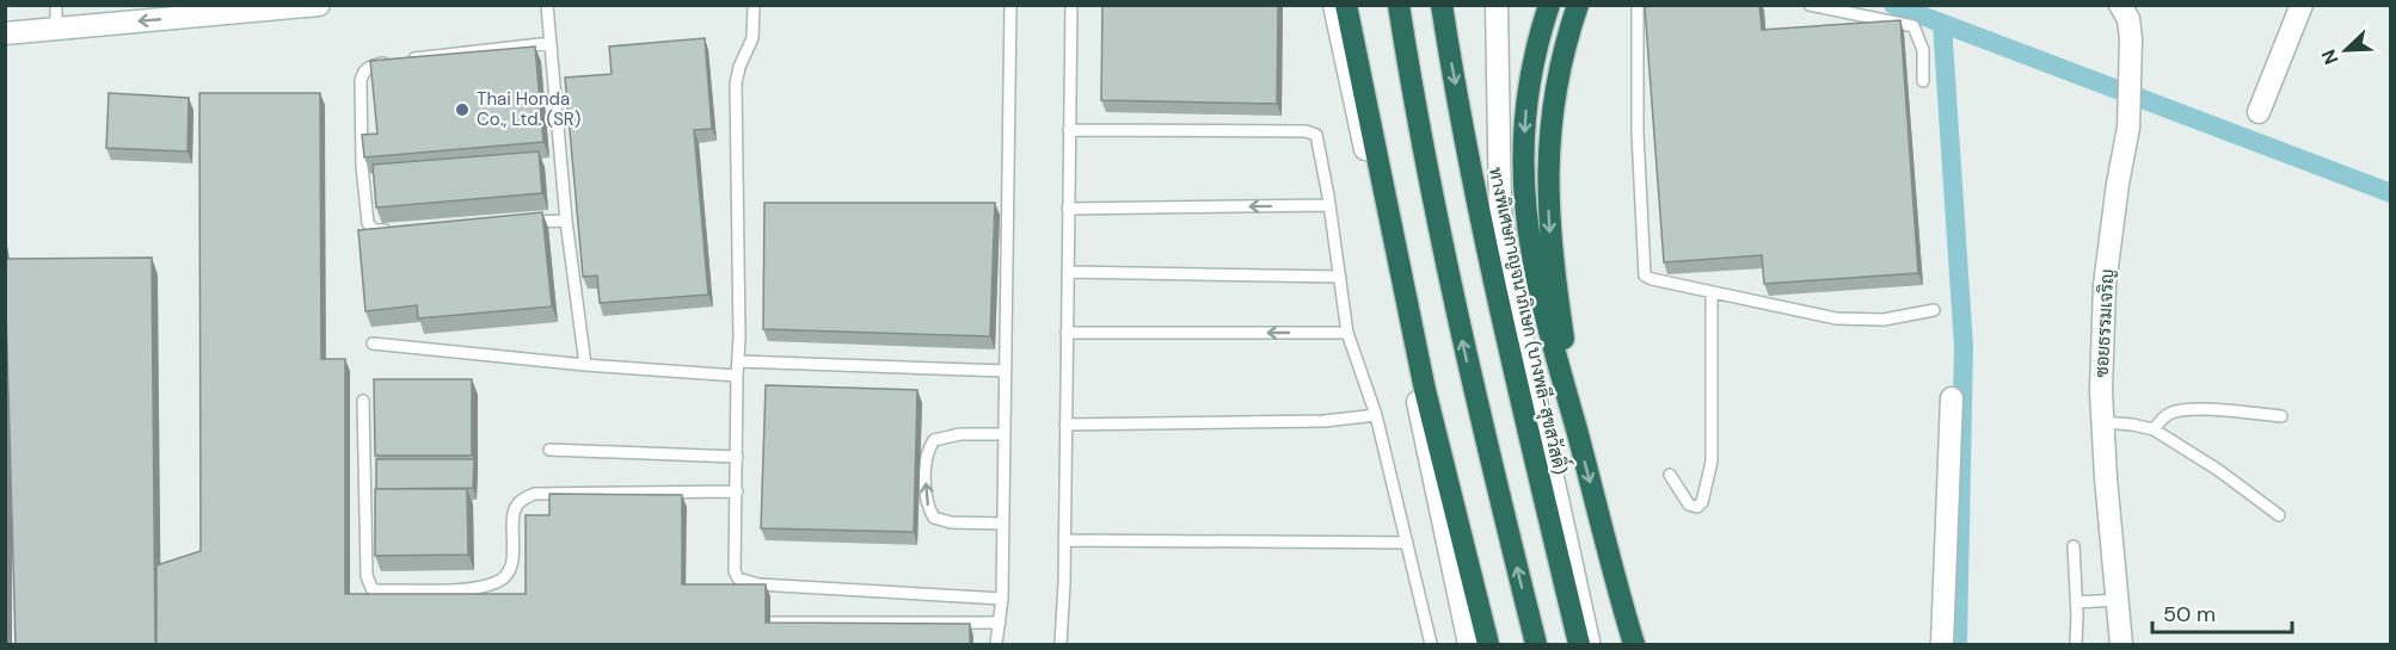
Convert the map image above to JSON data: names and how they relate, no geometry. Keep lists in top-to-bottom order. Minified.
{"streets":{"highway":["ทางพิเศษกาญจนาภิเษก (บางพลี-สุขสวัสดิ์)"],"street":["ซอยธรรมเจริญ"]},"places":["Thai Honda Co., Ltd. (SR)"],"scale_bar":"50 m","north":"bottom left"}
